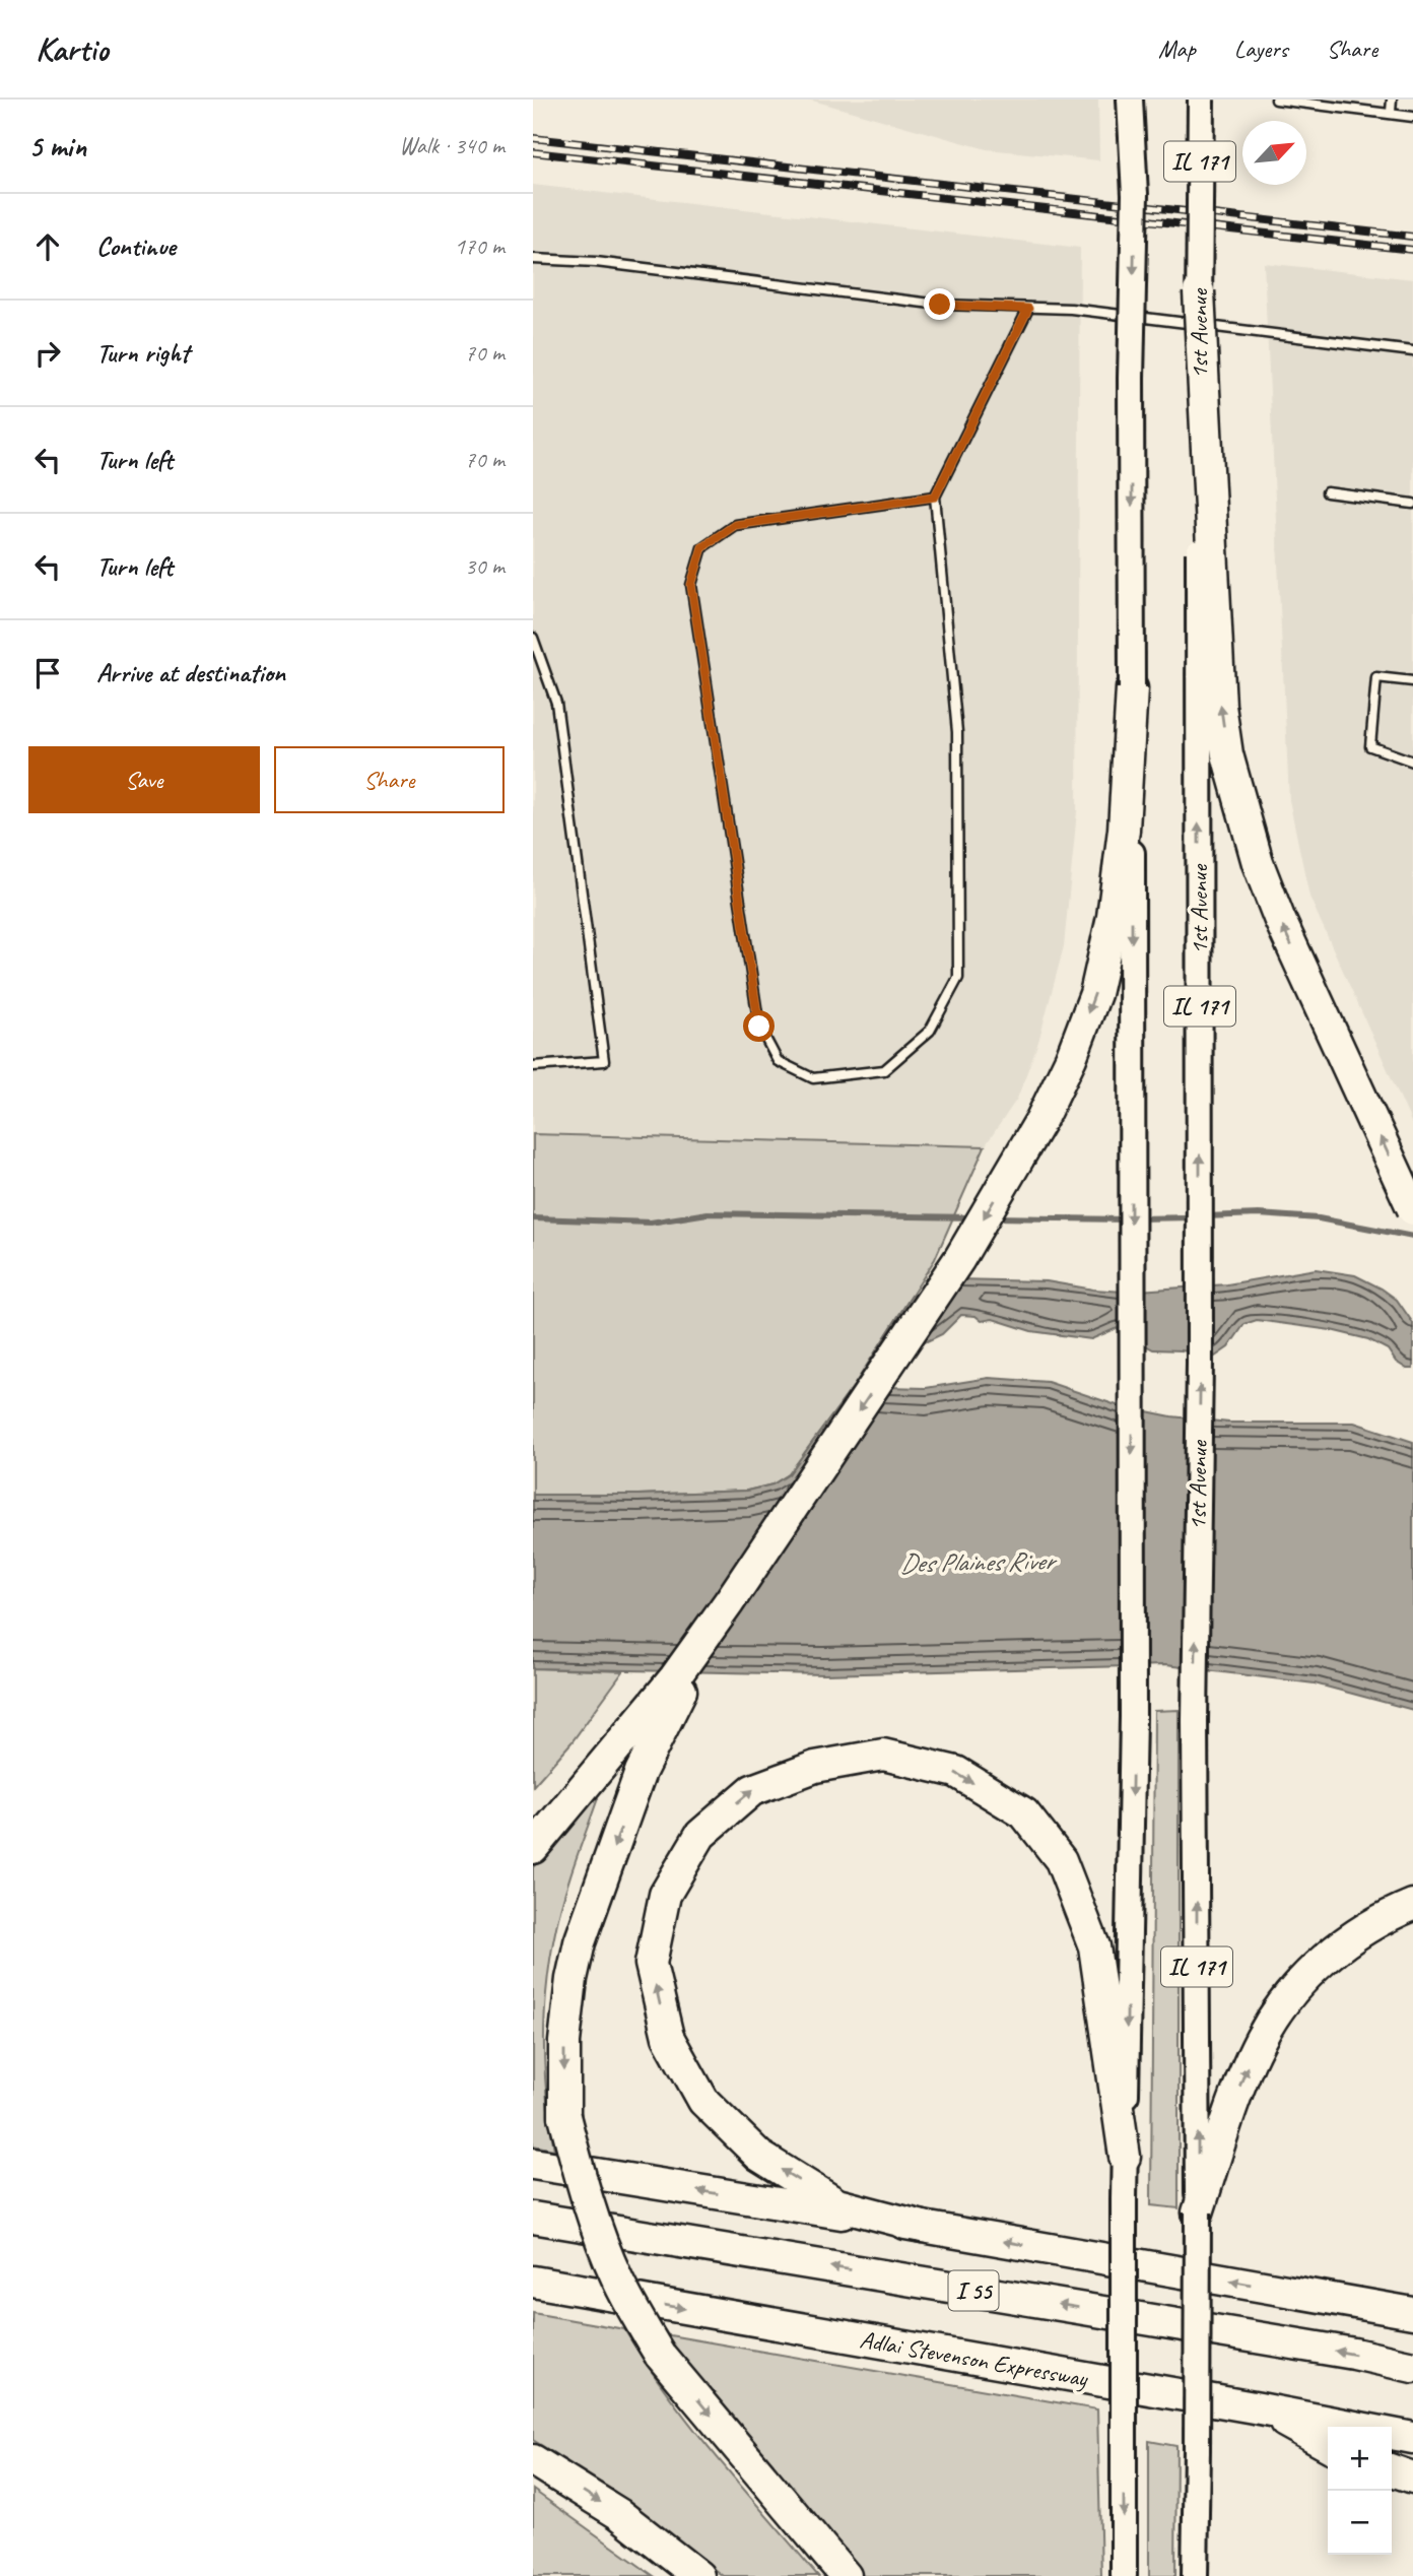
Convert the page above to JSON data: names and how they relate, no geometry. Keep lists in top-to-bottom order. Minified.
{"streets":{"highway":["I 55","Adlai Stevenson Expressway"],"main road":["IL 171","1st Avenue"]},"crossings":[["IL 171","1st Avenue"]],"water":["Des Plaines River"],"north":"top right","page":{"header":"Kartio","nav":["Map","Layers","Share"],"heading":["5 min","Walk · 340 m"],"list":[["Continue","170 m"],["Turn right","70 m"],["Turn left","70 m"],["Turn left","30 m"],"Arrive at destination"],"buttons":["Save","Share"],"map_buttons":["+","−"]}}
